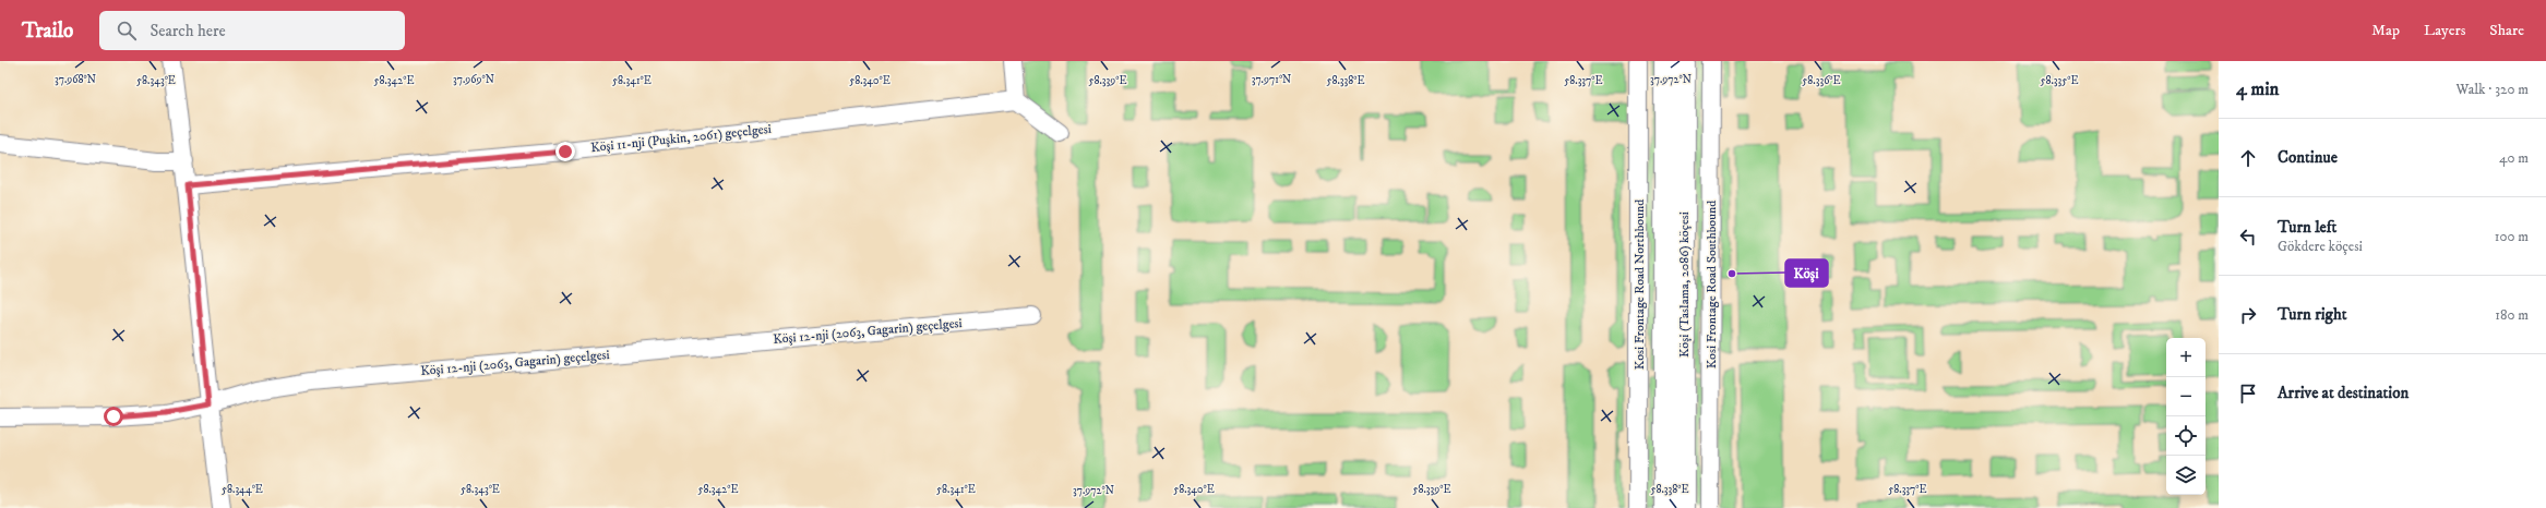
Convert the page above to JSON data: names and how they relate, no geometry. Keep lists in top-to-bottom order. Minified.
{"streets":{"main road":["Köşi (Taslama, 2086) köçesi"],"street":["Köşi 11-nji (Puşkin, 2061) geçelgesi","Kosi Frontage Road Northbound","Kosi Frontage Road Southbound","Köşi 12-nji (2063, Gagarin) geçelgesi"]},"places":["Köşi"],"page":{"header":"Trailo","search":"Search here","nav":["Map","Layers","Share"],"heading":["4 min","Walk · 320 m"],"list":[["Continue","40 m"],["Turn left","Gökdere köçesi","100 m"],["Turn right","180 m"],"Arrive at destination"],"map_buttons":["+","−"]},"coordinates":["37.968°N","37.969°N","37.971°N","37.972°N","58.343°E","58.342°E","58.341°E","58.339°E","58.335°E","58.340°E","58.338°E","58.337°E","58.336°E","58.344°E"]}
